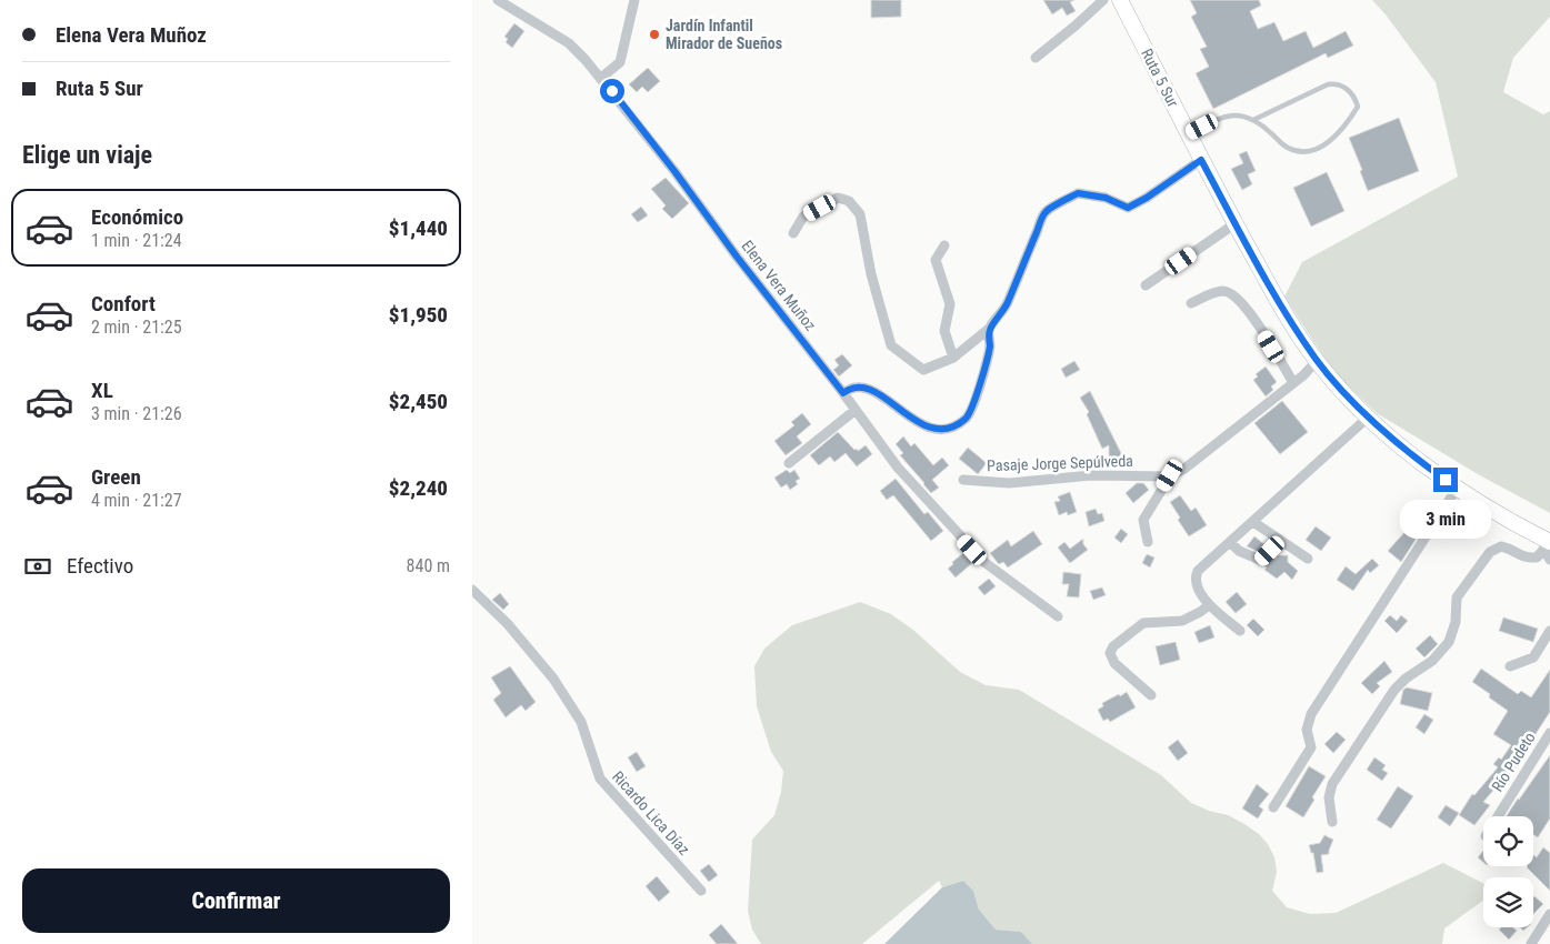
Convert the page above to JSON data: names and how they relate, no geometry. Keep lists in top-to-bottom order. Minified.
{"streets":{"highway":["Ruta 5 Sur"],"street":["Elena Vera Muñoz","Pasaje Jorge Sepúlveda","Río Pudeto","Ricardo Lica Díaz"]},"places":["Jardín Infantil Mirador de Sueños"],"page":{"banner":["Elena Vera Muñoz","Ruta 5 Sur"],"heading":"Elige un viaje","list":[{"name":"Económico","note":"1 min · 21:24","value":"$1,440"},{"name":"Confort","note":"2 min · 21:25","value":"$1,950"},{"name":"XL","note":"3 min · 21:26","value":"$2,450"},{"name":"Green","note":"4 min · 21:27","value":"$2,240"}],"bubble":"3 min","pay":["Efectivo","840 m"],"buttons":"Confirmar"}}
